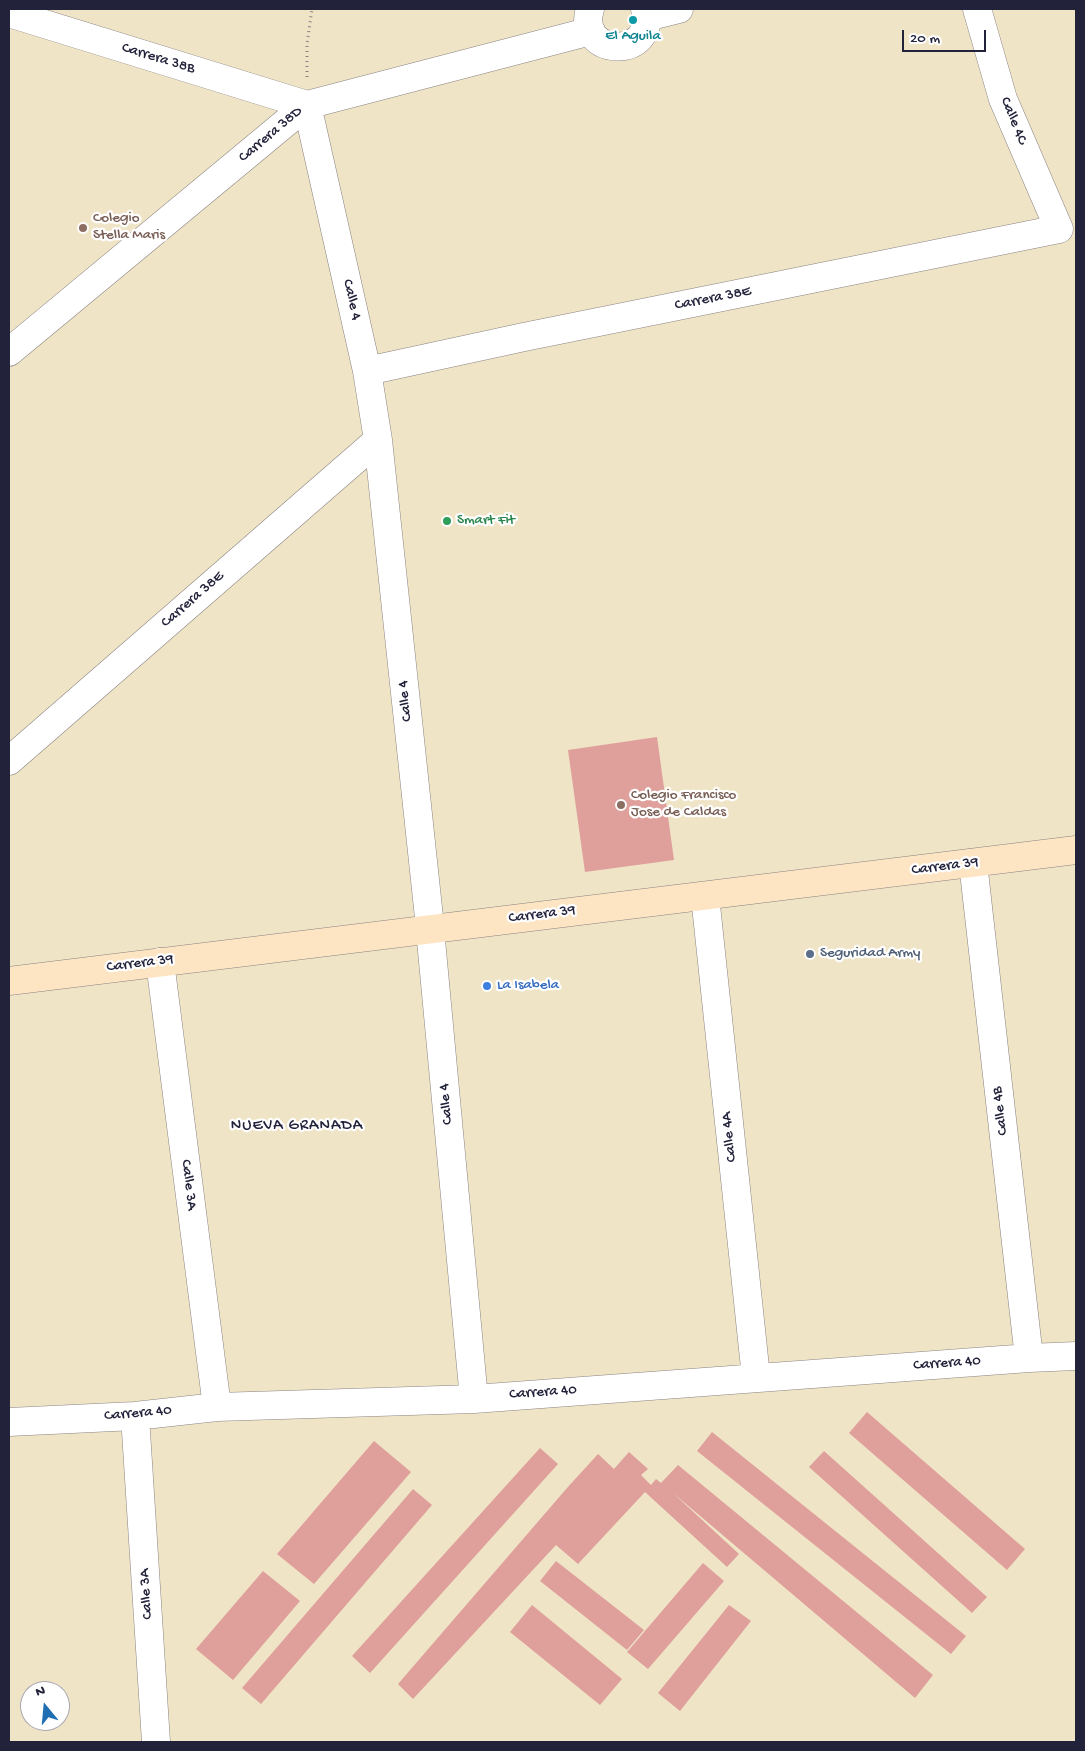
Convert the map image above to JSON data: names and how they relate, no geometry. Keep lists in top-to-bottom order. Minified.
{"streets":{"street":["Carrera 38B","Calle 4C","Carrera 38D","Carrera 38E","Calle 4","Carrera 39","Calle 4B","Calle 4A","Calle 3A","Carrera 40"]},"crossings":[["Carrera 38B","Carrera 38D"],["Carrera 38B","Calle 4"],["Calle 4C","Carrera 38E"],["Carrera 38D","Calle 4"],["Carrera 38E","Calle 4"],["Calle 4","Carrera 39"],["Calle 4","Carrera 40"],["Carrera 39","Calle 4B"],["Carrera 39","Calle 4A"],["Carrera 39","Calle 3A"],["Calle 4B","Carrera 40"],["Calle 4A","Carrera 40"],["Calle 3A","Carrera 40"]],"districts":["NUEVA GRANADA"],"places":["El Aguila","Colegio Stella Maris","Smart Fit","Colegio Francisco Jose de Caldas","Seguridad Army","La Isabela"],"scale_bar":"20 m","north":"top"}
